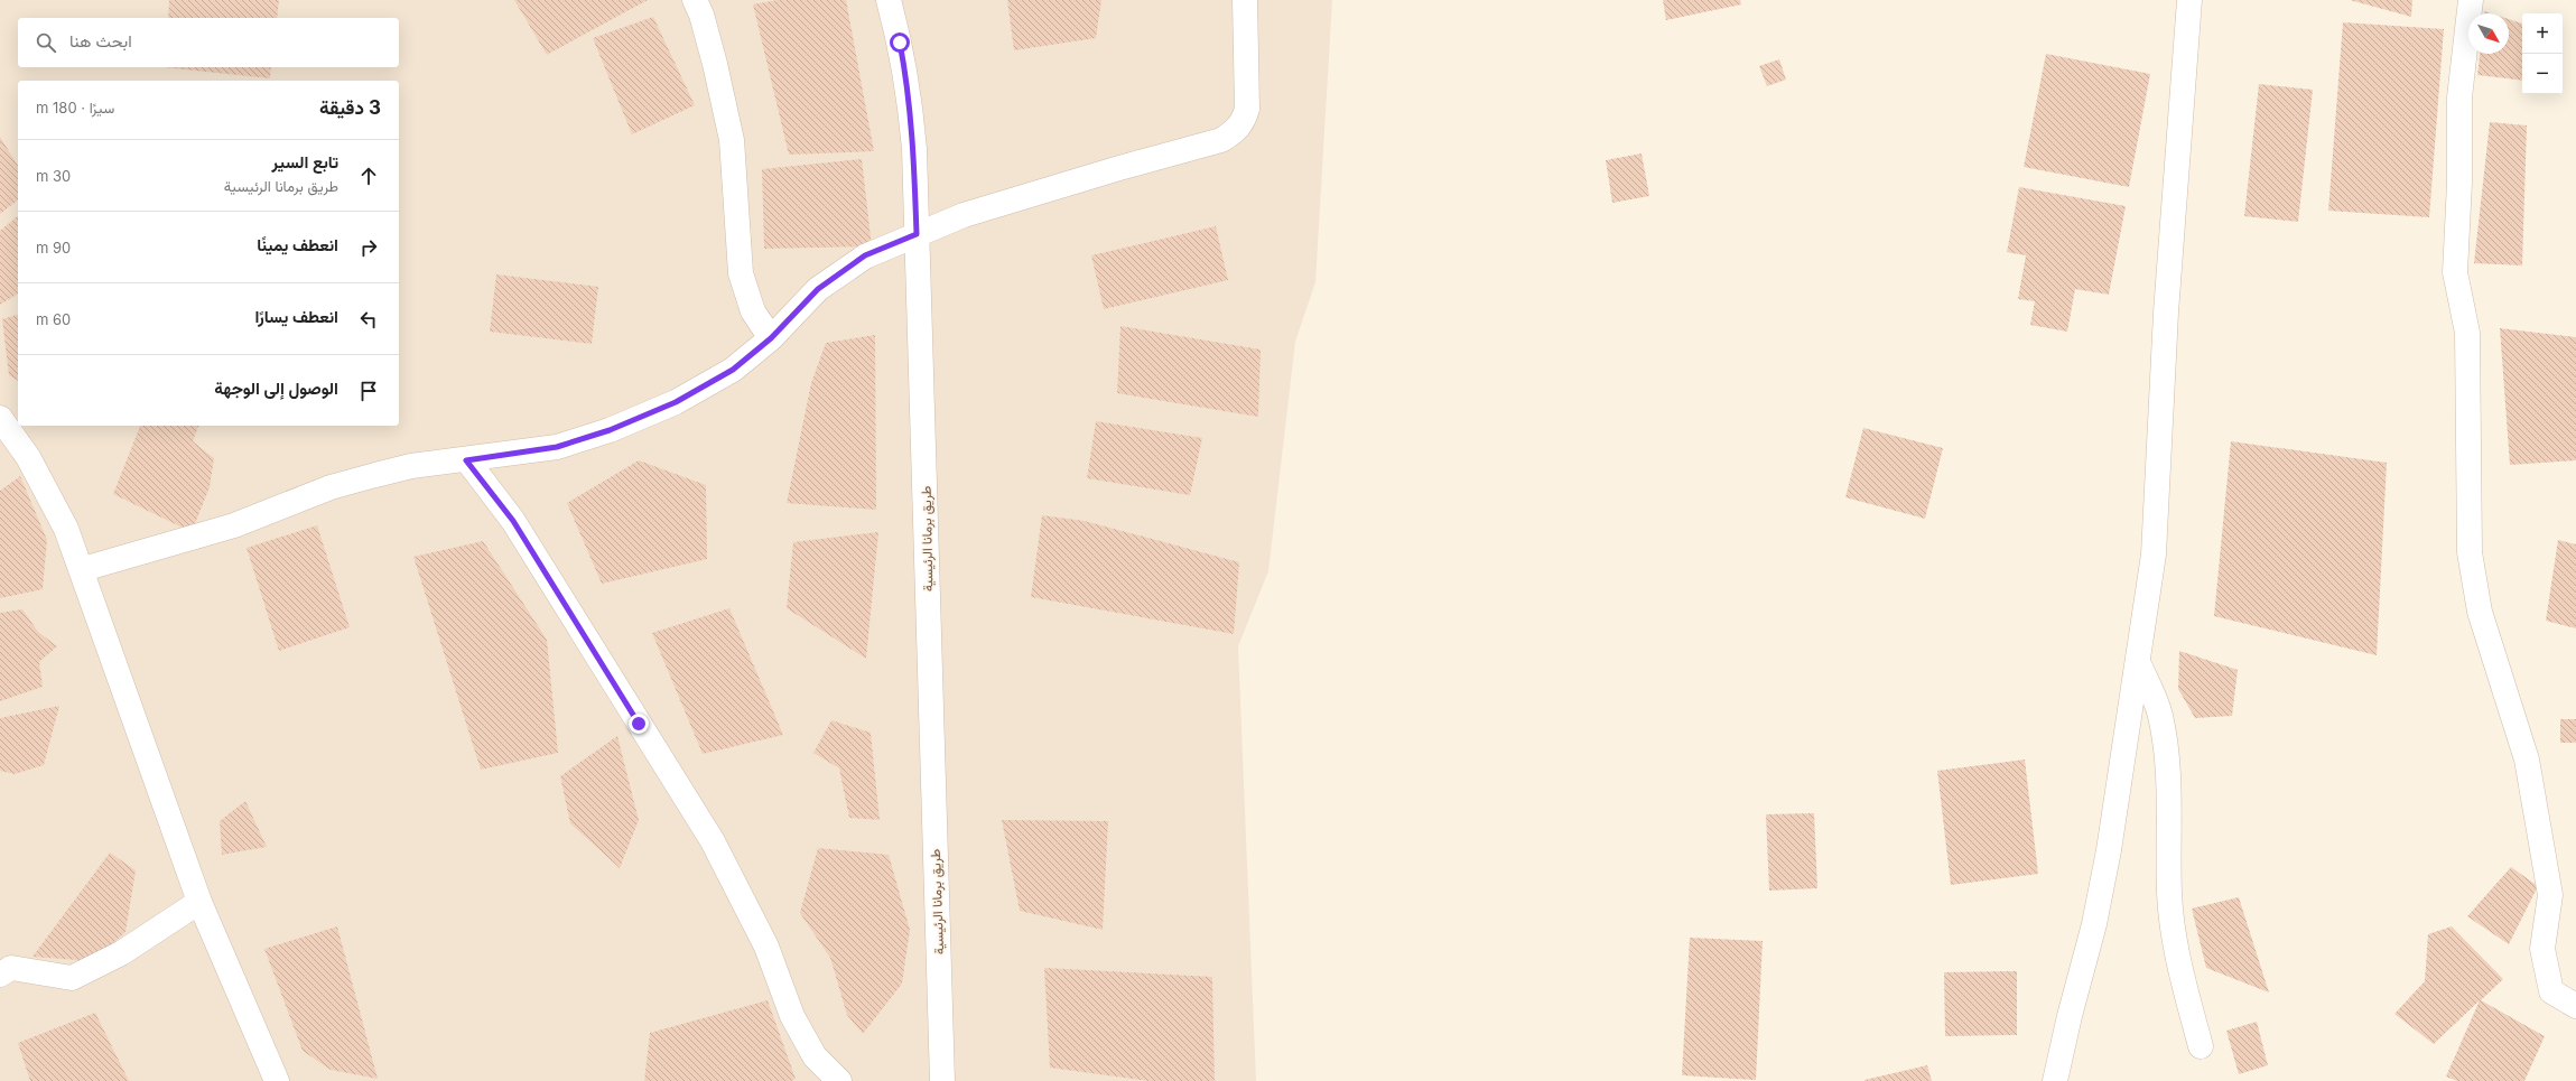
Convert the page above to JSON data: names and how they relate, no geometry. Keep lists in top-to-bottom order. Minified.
{"streets":{"street":["طريق برمانا الرئيسية"]},"north":"bottom right","page":{"map_buttons":["+","−"],"search":"ابحث هنا","heading":["3 دقيقة","سيرًا · 180 m"],"list":[["تابع السير","طريق برمانا الرئيسية","30 m"],["انعطف يمينًا","90 m"],["انعطف يسارًا","60 m"],"الوصول إلى الوجهة"]}}
